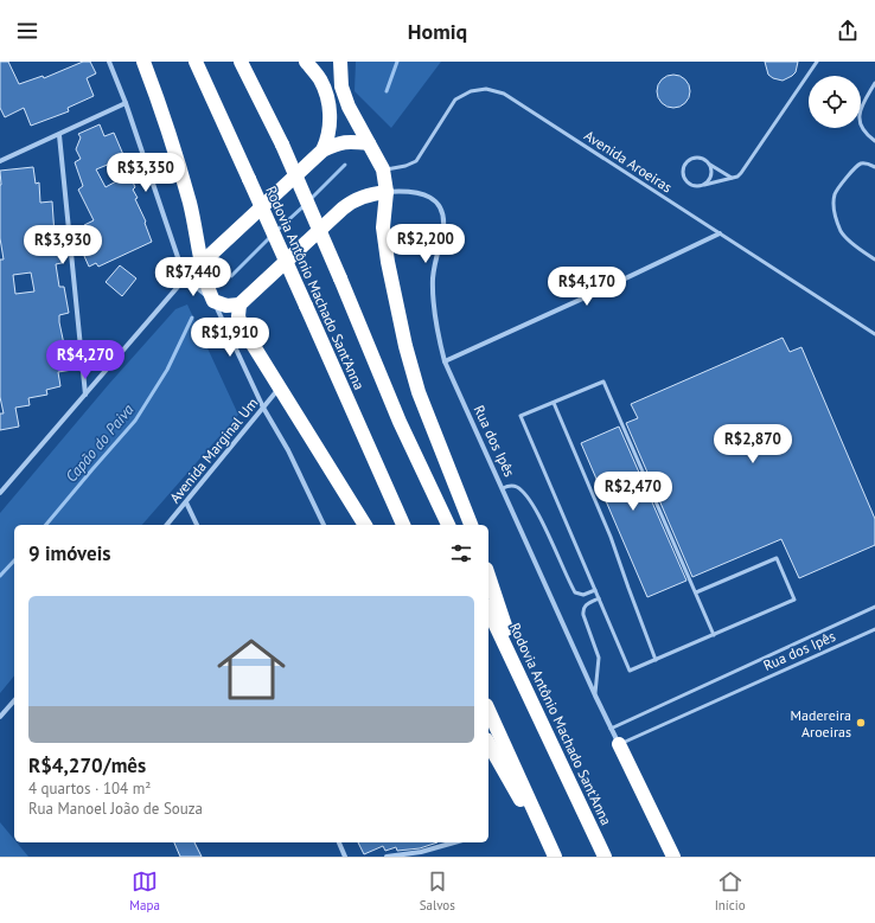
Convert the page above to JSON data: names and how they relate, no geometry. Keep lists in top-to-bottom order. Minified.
{"streets":{"highway":["Rodovia Antônio Machado Sant'Anna"],"street":["Rua dos Ipês","Avenida Marginal Um"],"lane":["Avenida Aroeiras"]},"water":["Capão do Paiva"],"places":["Madereira Aroeiras"],"page":{"header":"Homiq","price":["R$3,350","R$2,200","R$3,930","R$7,440","R$4,170","R$1,910","R$4,270","R$2,870","R$2,470"],"heading":"9 imóveis","list":[{"name":"R$4,270/mês","note":"4 quartos · 104 m² · Rua Manoel João de Souza"}],"tabs":["Mapa","Salvos","Início"]}}
